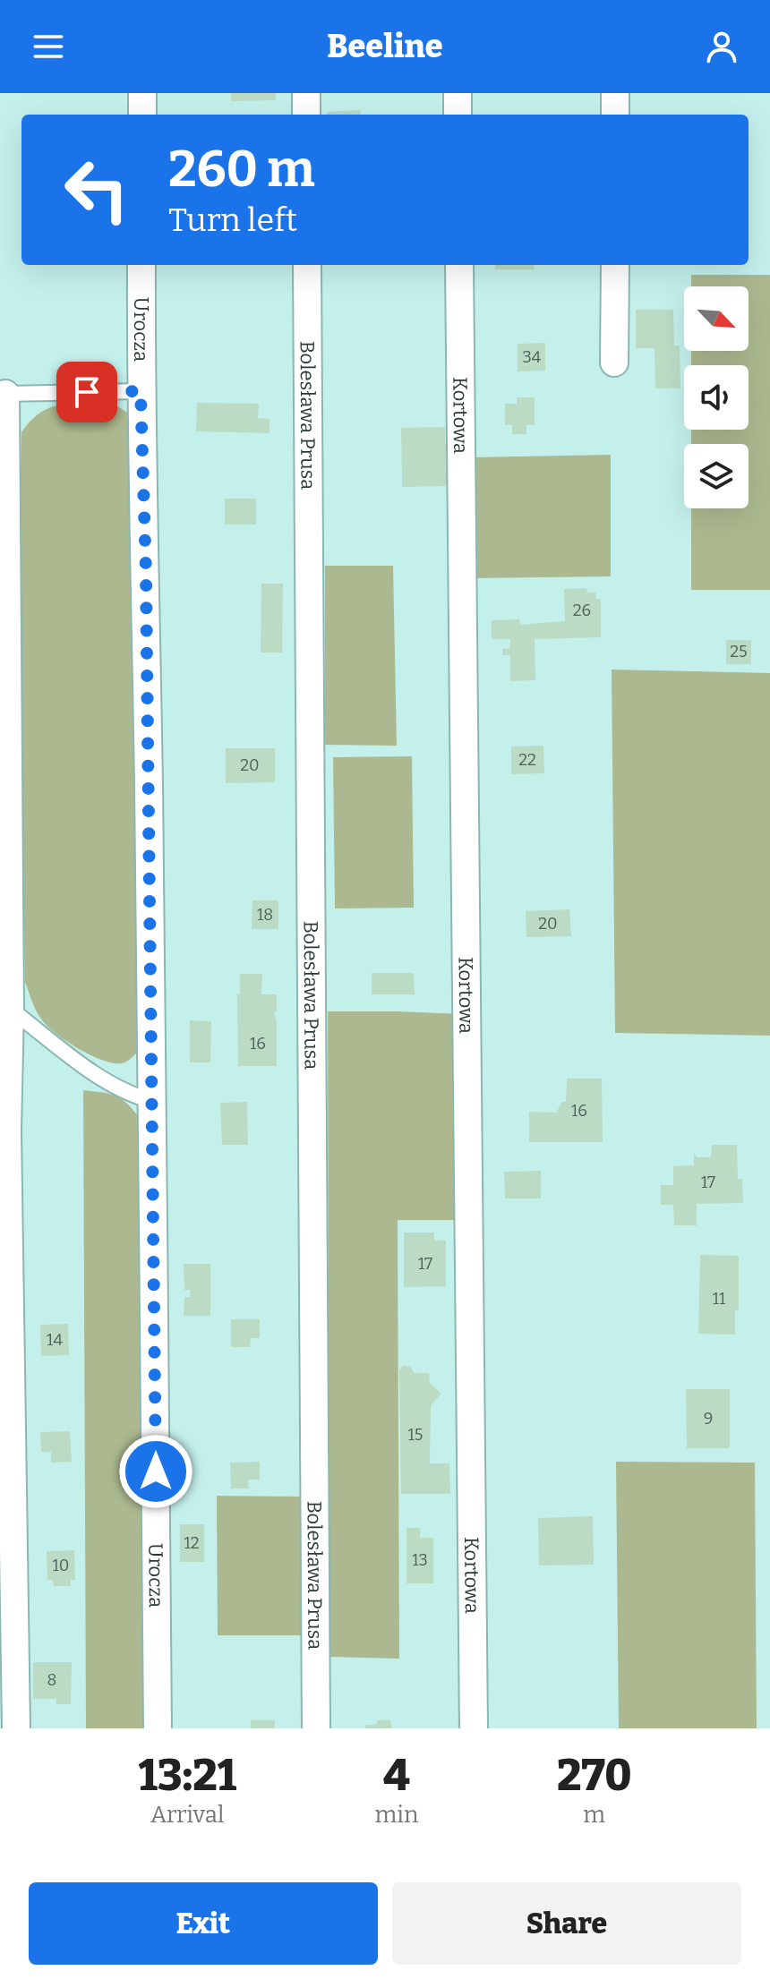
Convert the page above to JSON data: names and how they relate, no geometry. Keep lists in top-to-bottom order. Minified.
{"streets":{"street":["Urocza","Bolesława Prusa","Kortowa"]},"house_numbers":["34","26","25","22","20","18","20","16","16","17","17","11","14","9","15","12","13","10","8"],"north":"bottom right","page":{"header":"Beeline","turn":["260 m","Turn left"],"eta":["13:21","Arrival","4","min","270","m"],"buttons":["Exit","Share"]}}
